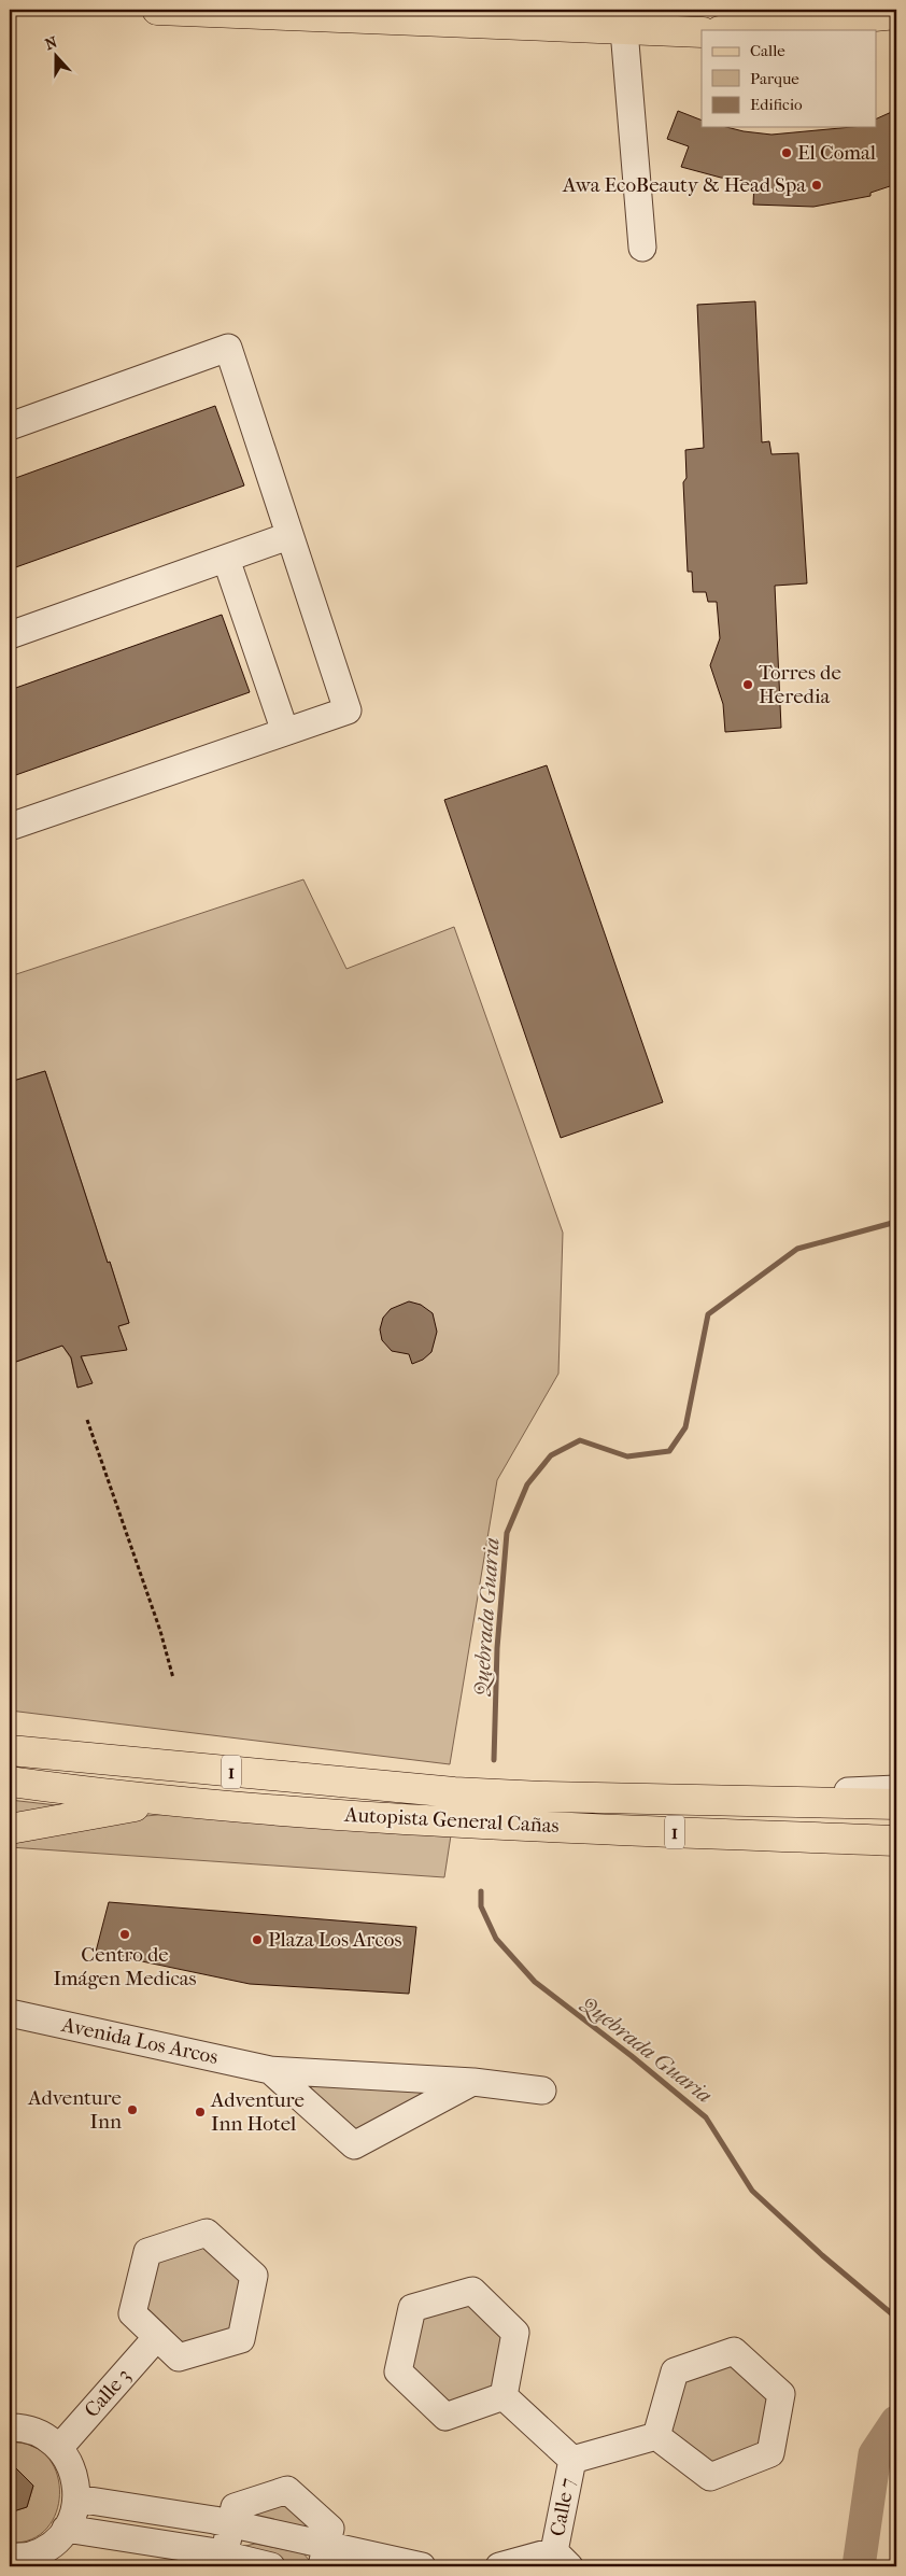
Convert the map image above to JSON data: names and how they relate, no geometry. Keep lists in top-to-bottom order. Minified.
{"streets":{"main road":["1","Autopista General Cañas"],"street":["Avenida Los Arcos","Calle 3","Calle 7"]},"water":["Quebrada Guaria"],"places":["El Comal","Awa EcoBeauty & Head Spa","Torres de Heredia","Centro de Imágen Medicas","Plaza Los Arcos","Adventure Inn","Adventure Inn Hotel"],"legend":["Calle","Parque","Edificio"],"north":"top"}
